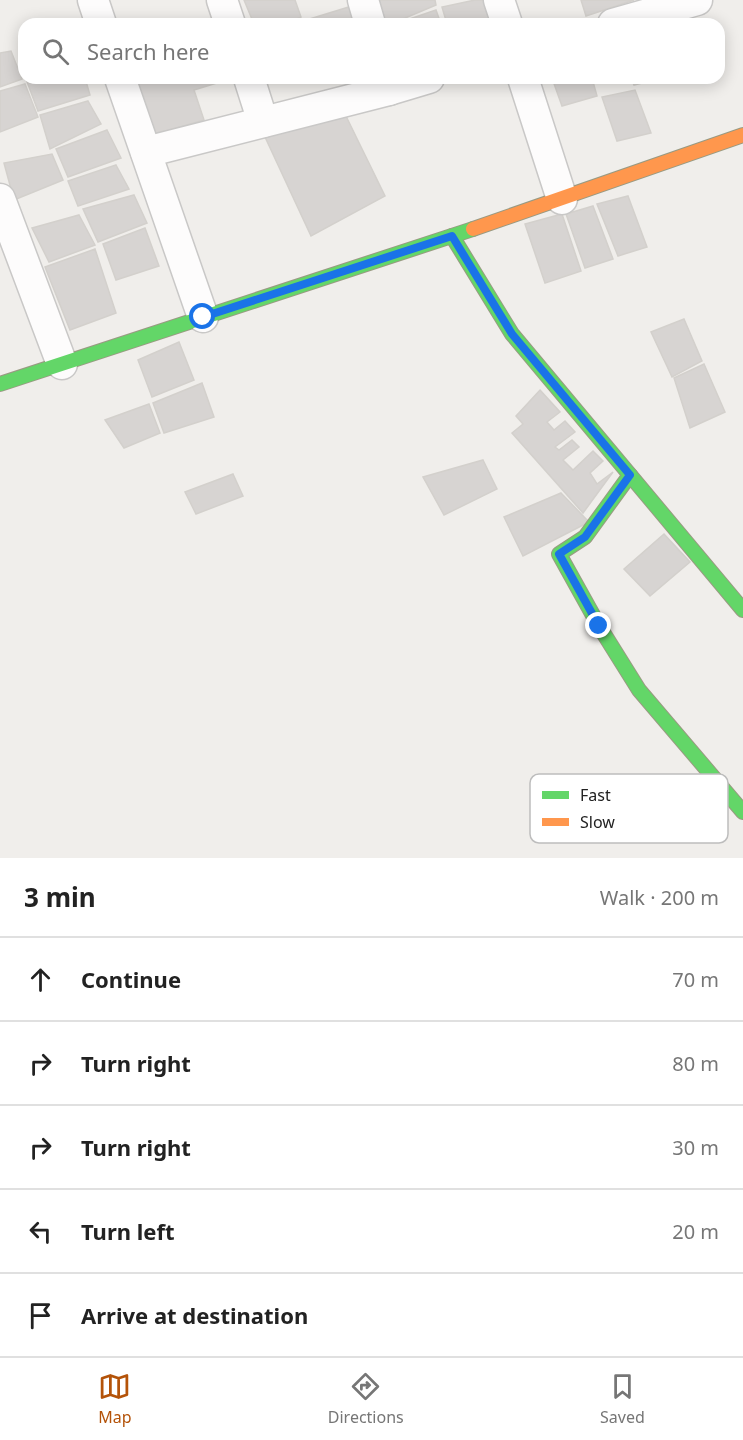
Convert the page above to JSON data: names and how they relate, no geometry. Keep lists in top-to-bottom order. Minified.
{"legend":["Fast","Slow"],"page":{"search":"Search here","heading":["3 min","Walk · 200 m"],"list":[["Continue","70 m"],["Turn right","80 m"],["Turn right","30 m"],["Turn left","20 m"],"Arrive at destination"],"nav":["Map","Directions","Saved"]}}
